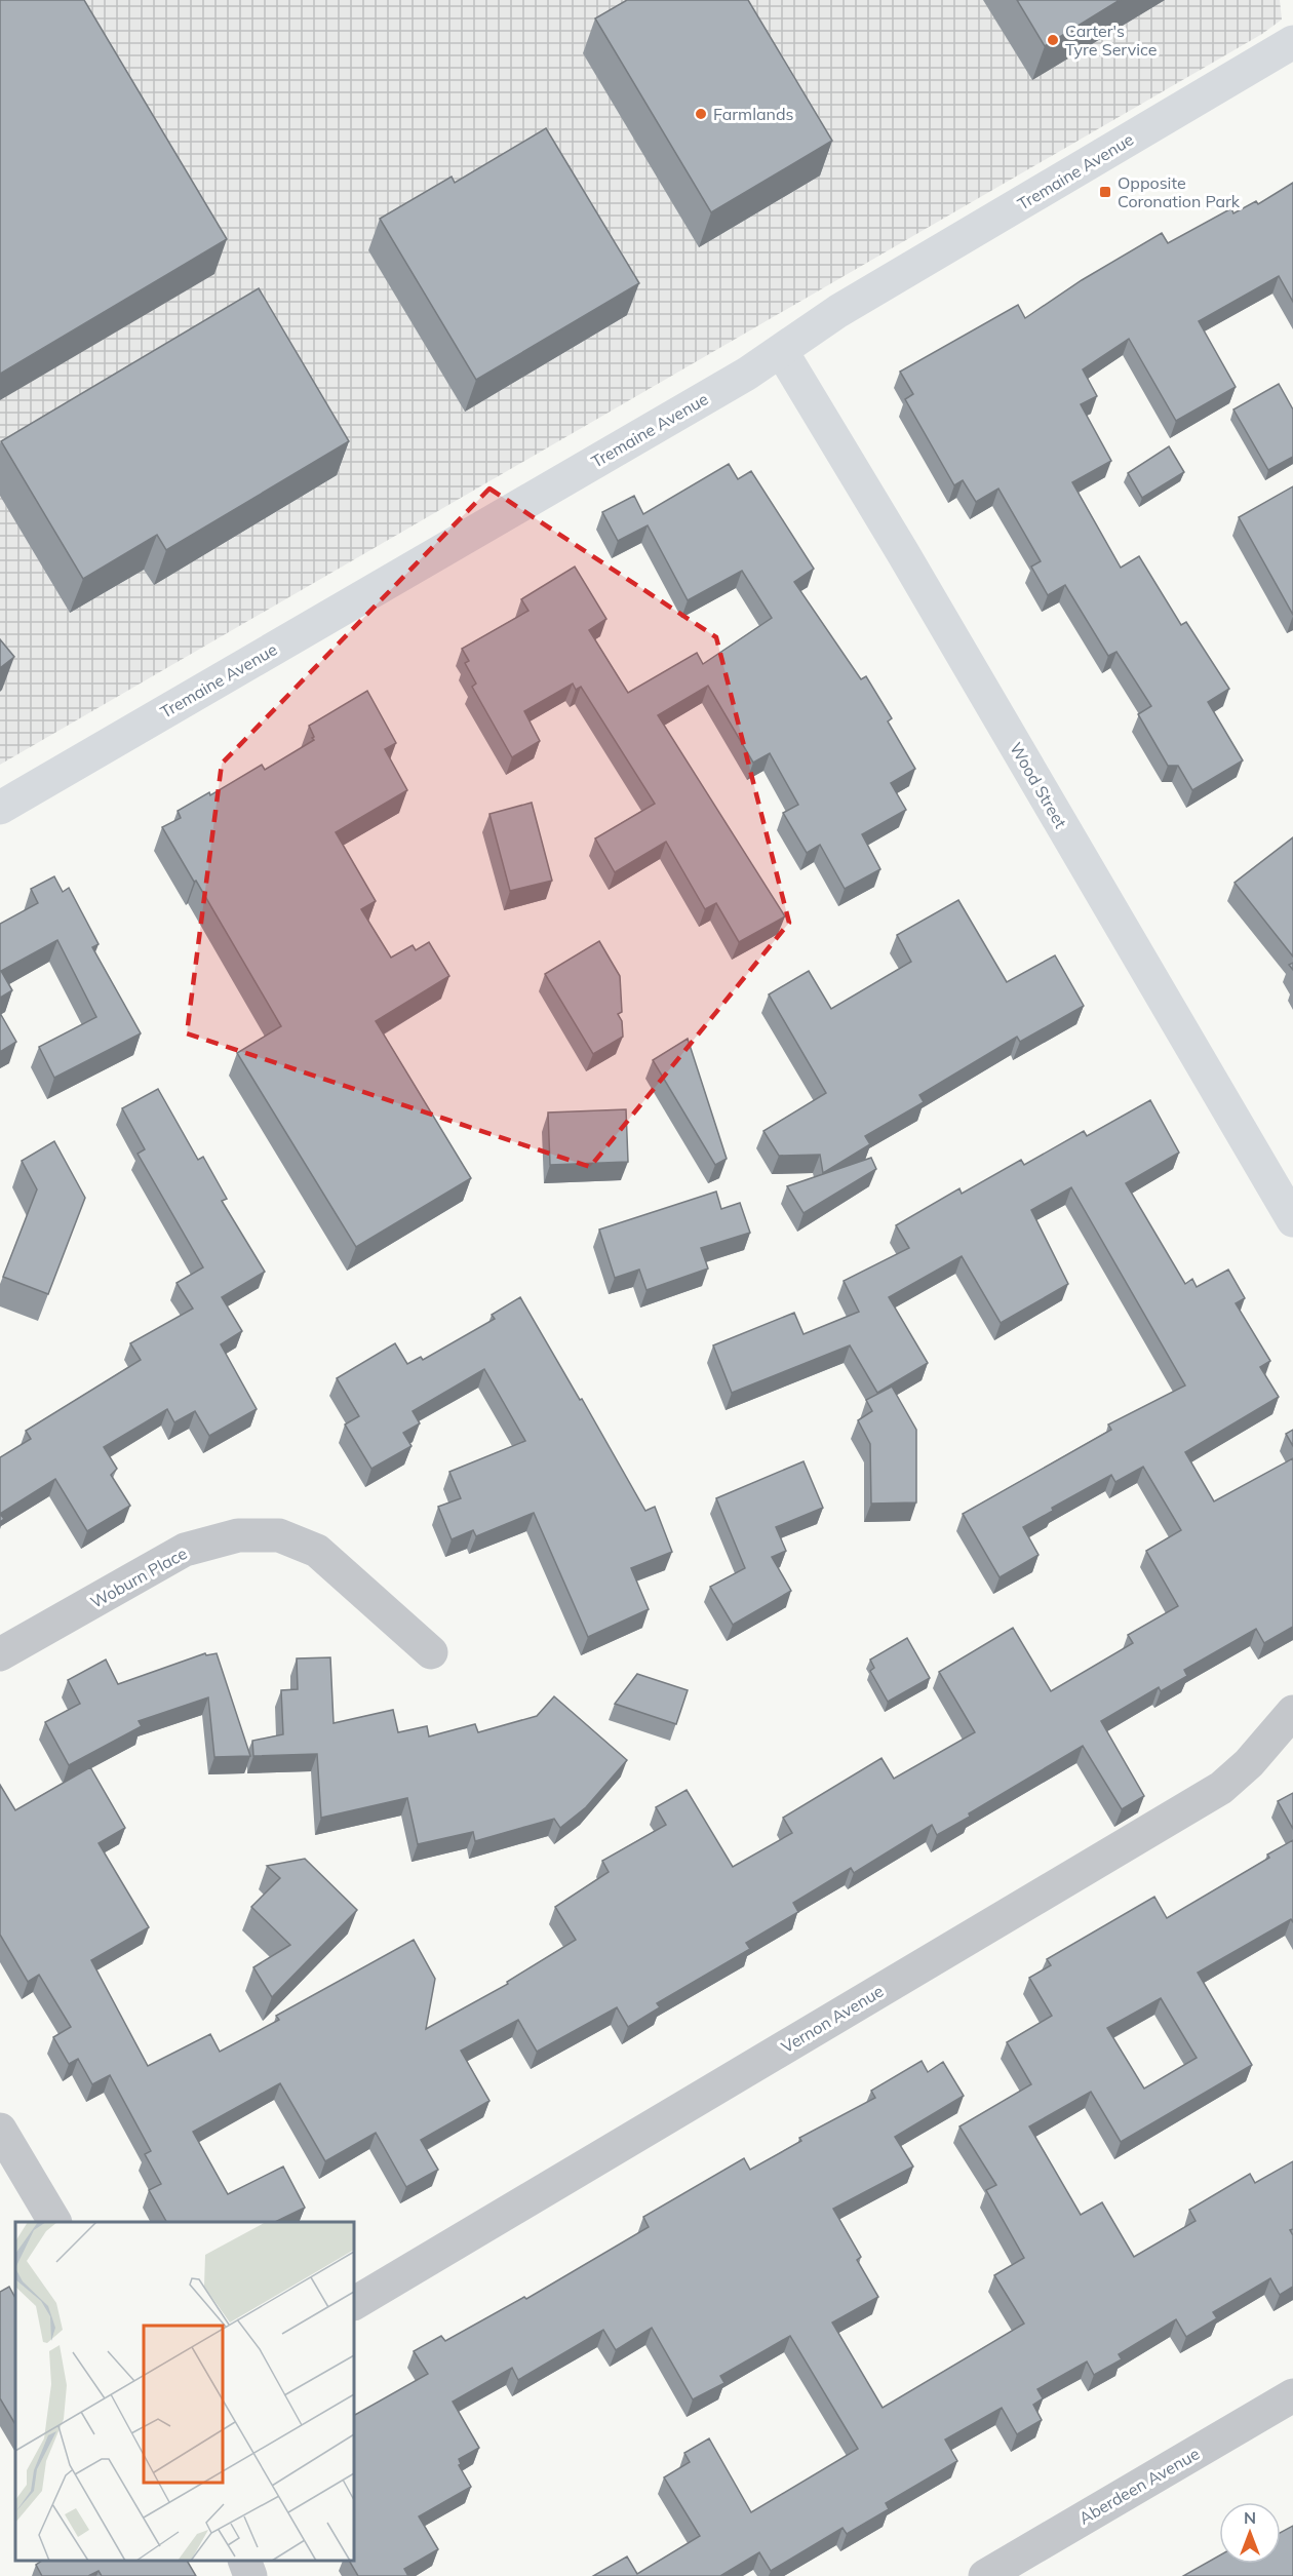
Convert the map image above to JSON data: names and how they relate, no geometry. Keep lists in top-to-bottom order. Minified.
{"streets":{"main road":["Tremaine Avenue","Wood Street"],"street":["Woburn Place","Vernon Avenue","Aberdeen Avenue"]},"crossings":[["Tremaine Avenue","Wood Street"]],"places":{"other":["Carter's Tyre Service","Farmlands"],"transit":["Opposite Coronation Park"]},"north":"top"}
